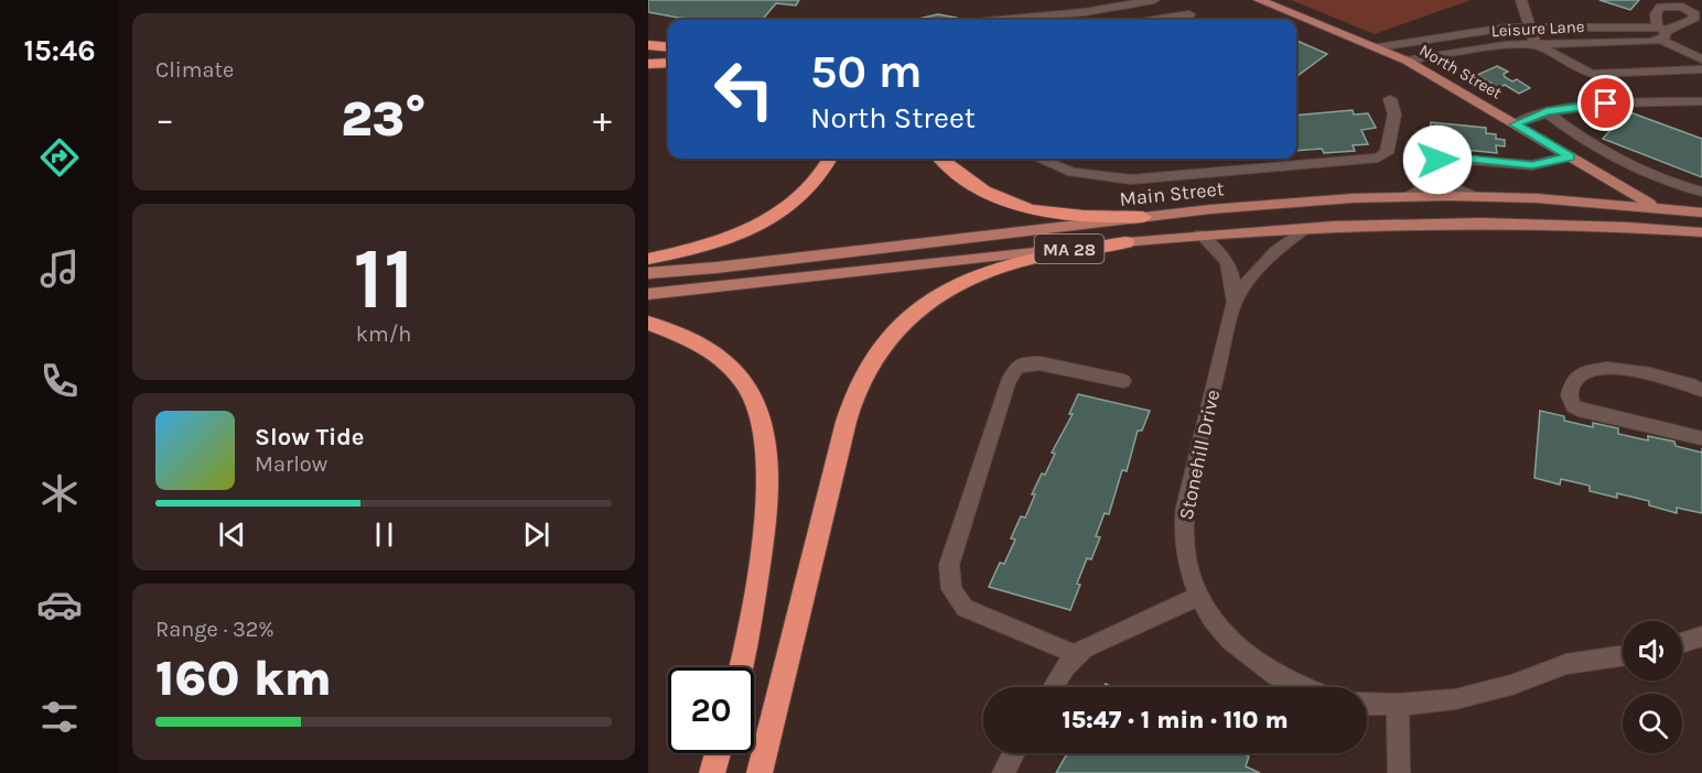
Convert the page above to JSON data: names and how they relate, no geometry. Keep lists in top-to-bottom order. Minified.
{"streets":{"main road":["North Street","Main Street","MA 28"],"street":["Leisure Lane","Stonehill Drive"]},"crossings":[["Leisure Lane","North Street"],["North Street","Main Street"],["North Street","MA 28"],["MA 28","Stonehill Drive"]],"page":{"tabs":"15:46","tile":["Climate",["11","km/h"],["Range · 32%","160 km"]],"turn":["50 m","North Street"],"heat":["−","23°","+"],"song":["Slow Tide","Marlow"],"limit":"20","trip":"15:47 · 1 min · 110 m"}}
